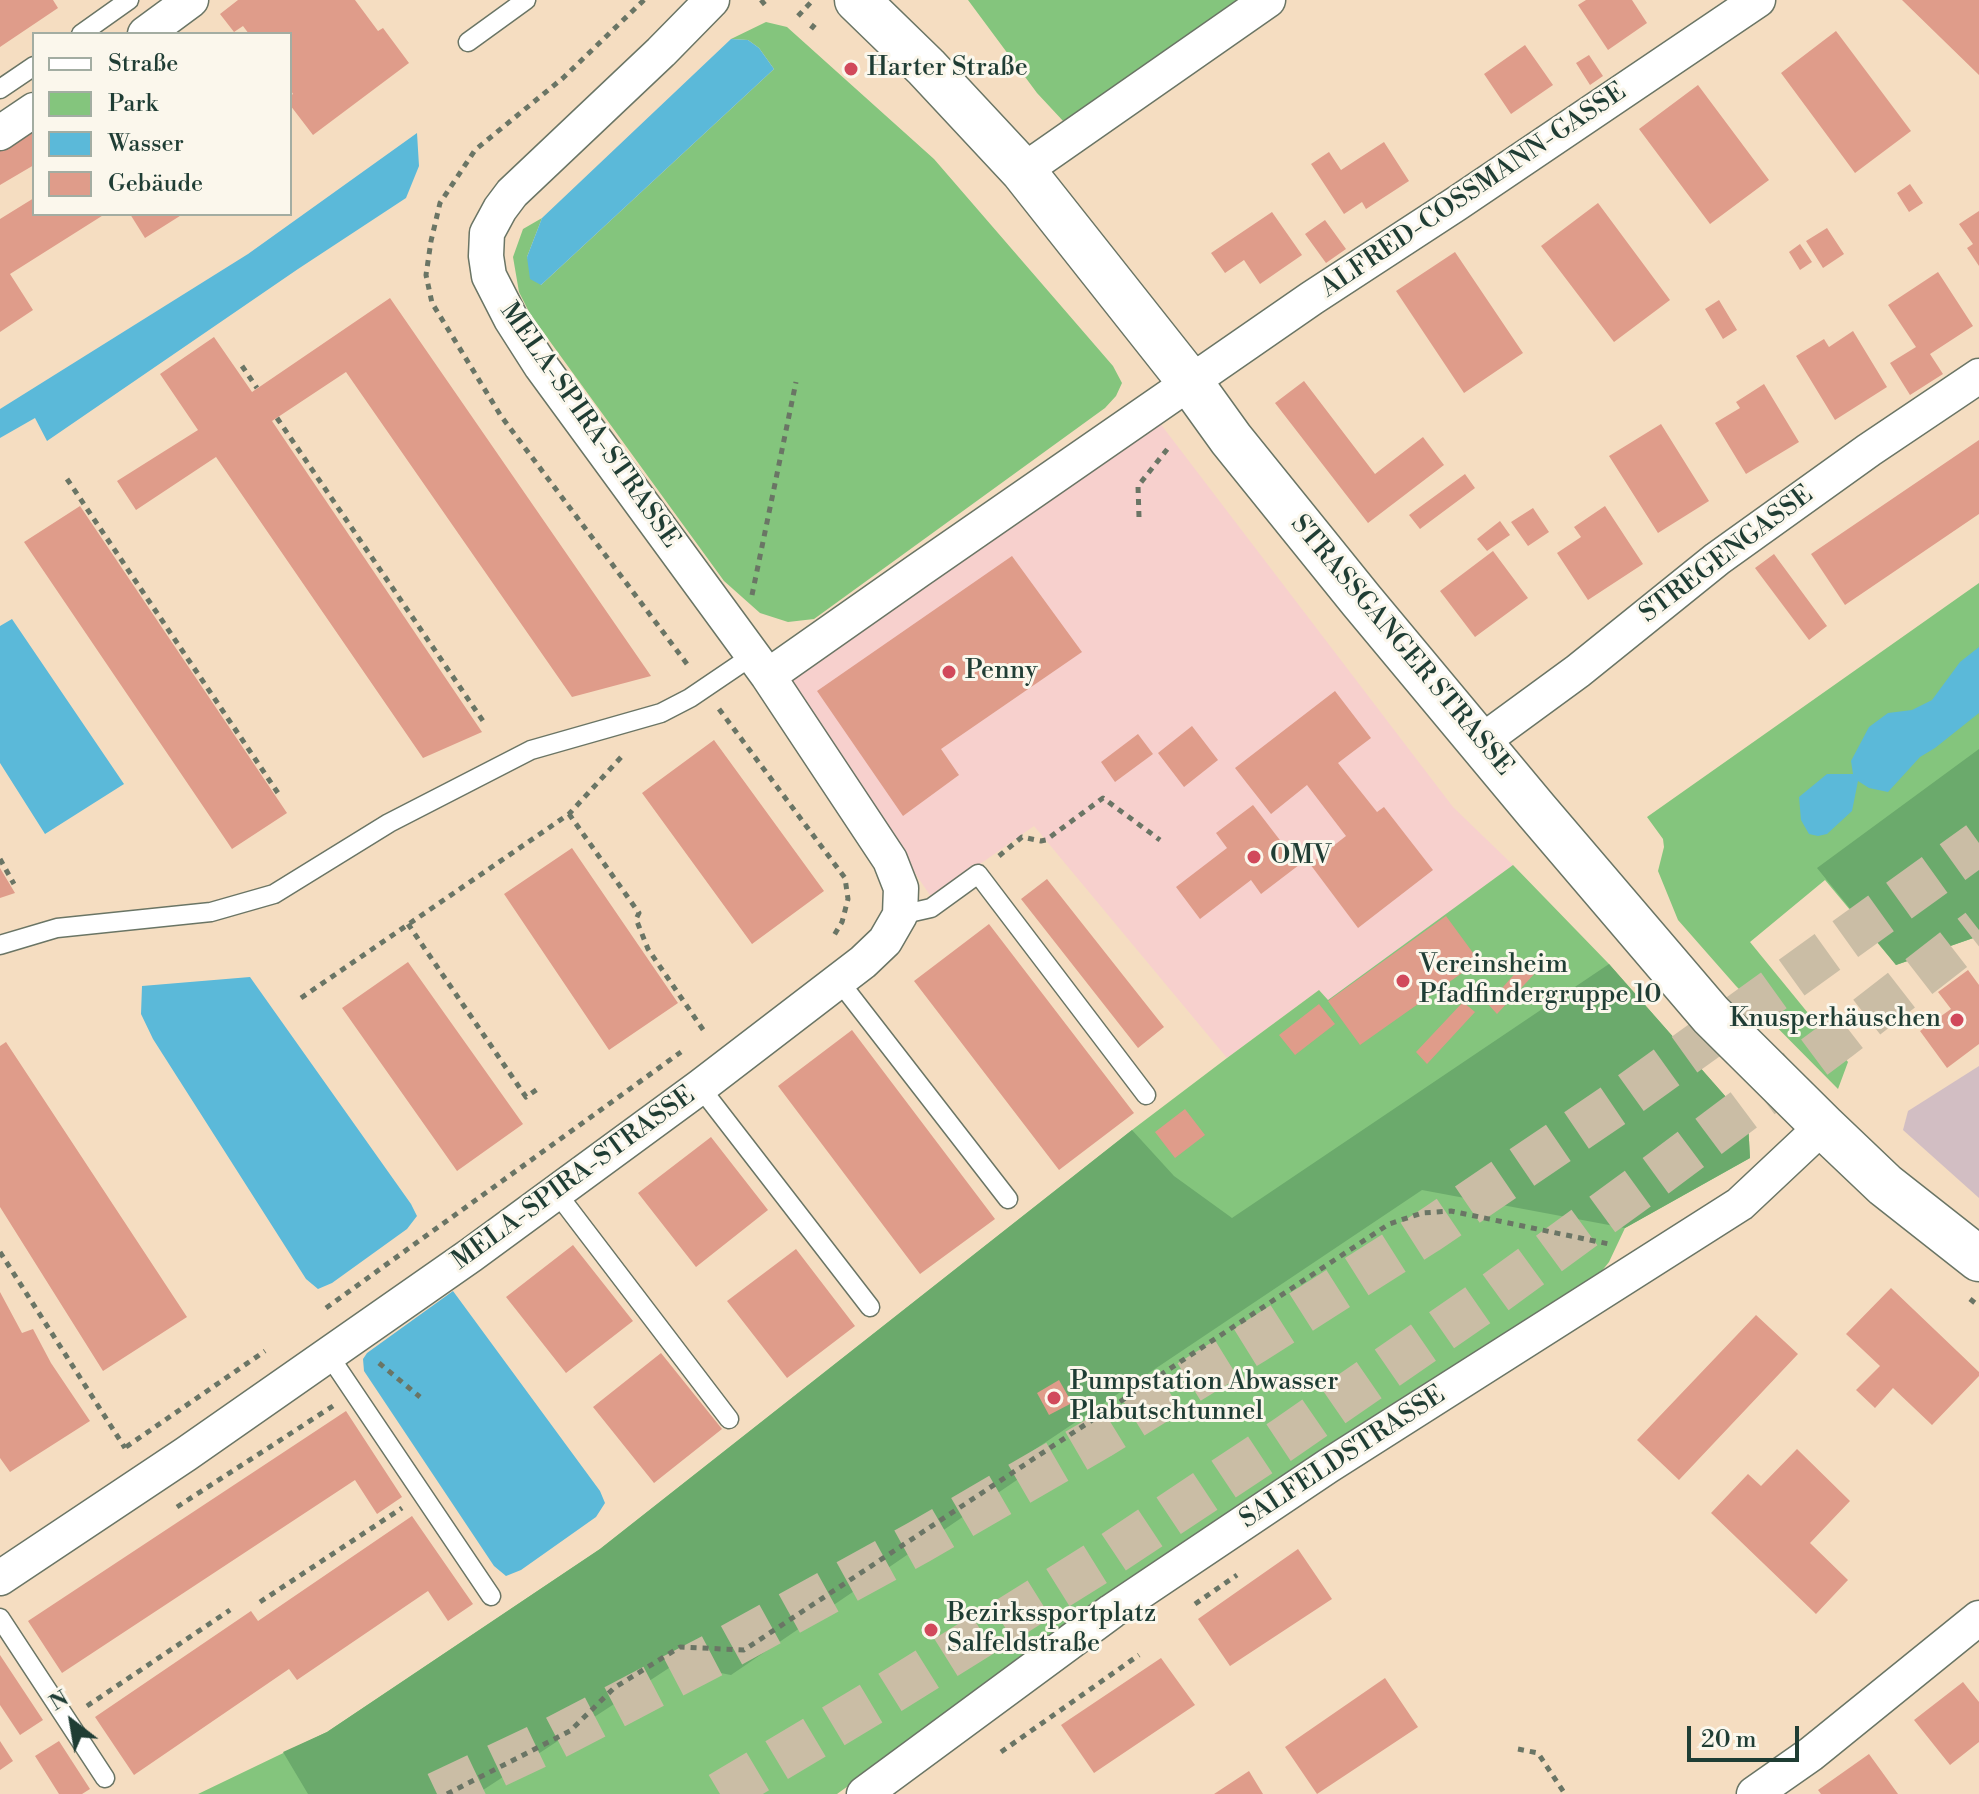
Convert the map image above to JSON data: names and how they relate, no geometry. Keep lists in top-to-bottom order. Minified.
{"streets":{"street":["ALFRED-COSSMANN-GASSE","MELA-SPIRA-STRASSE","STREGENGASSE","STRASSGANGER STRASSE","SALFELDSTRASSE"]},"crossings":[["ALFRED-COSSMANN-GASSE","STRASSGANGER STRASSE"],["STREGENGASSE","STRASSGANGER STRASSE"],["STRASSGANGER STRASSE","SALFELDSTRASSE"]],"places":["Harter Straße","Penny","OMV","Vereinsheim Pfadfindergruppe 10","Knusperhäuschen","Pumpstation Abwasser Plabutschtunnel","Bezirkssportplatz Salfeldstraße"],"legend":["Straße","Park","Wasser","Gebäude"],"scale_bar":"20 m","north":"top left"}
